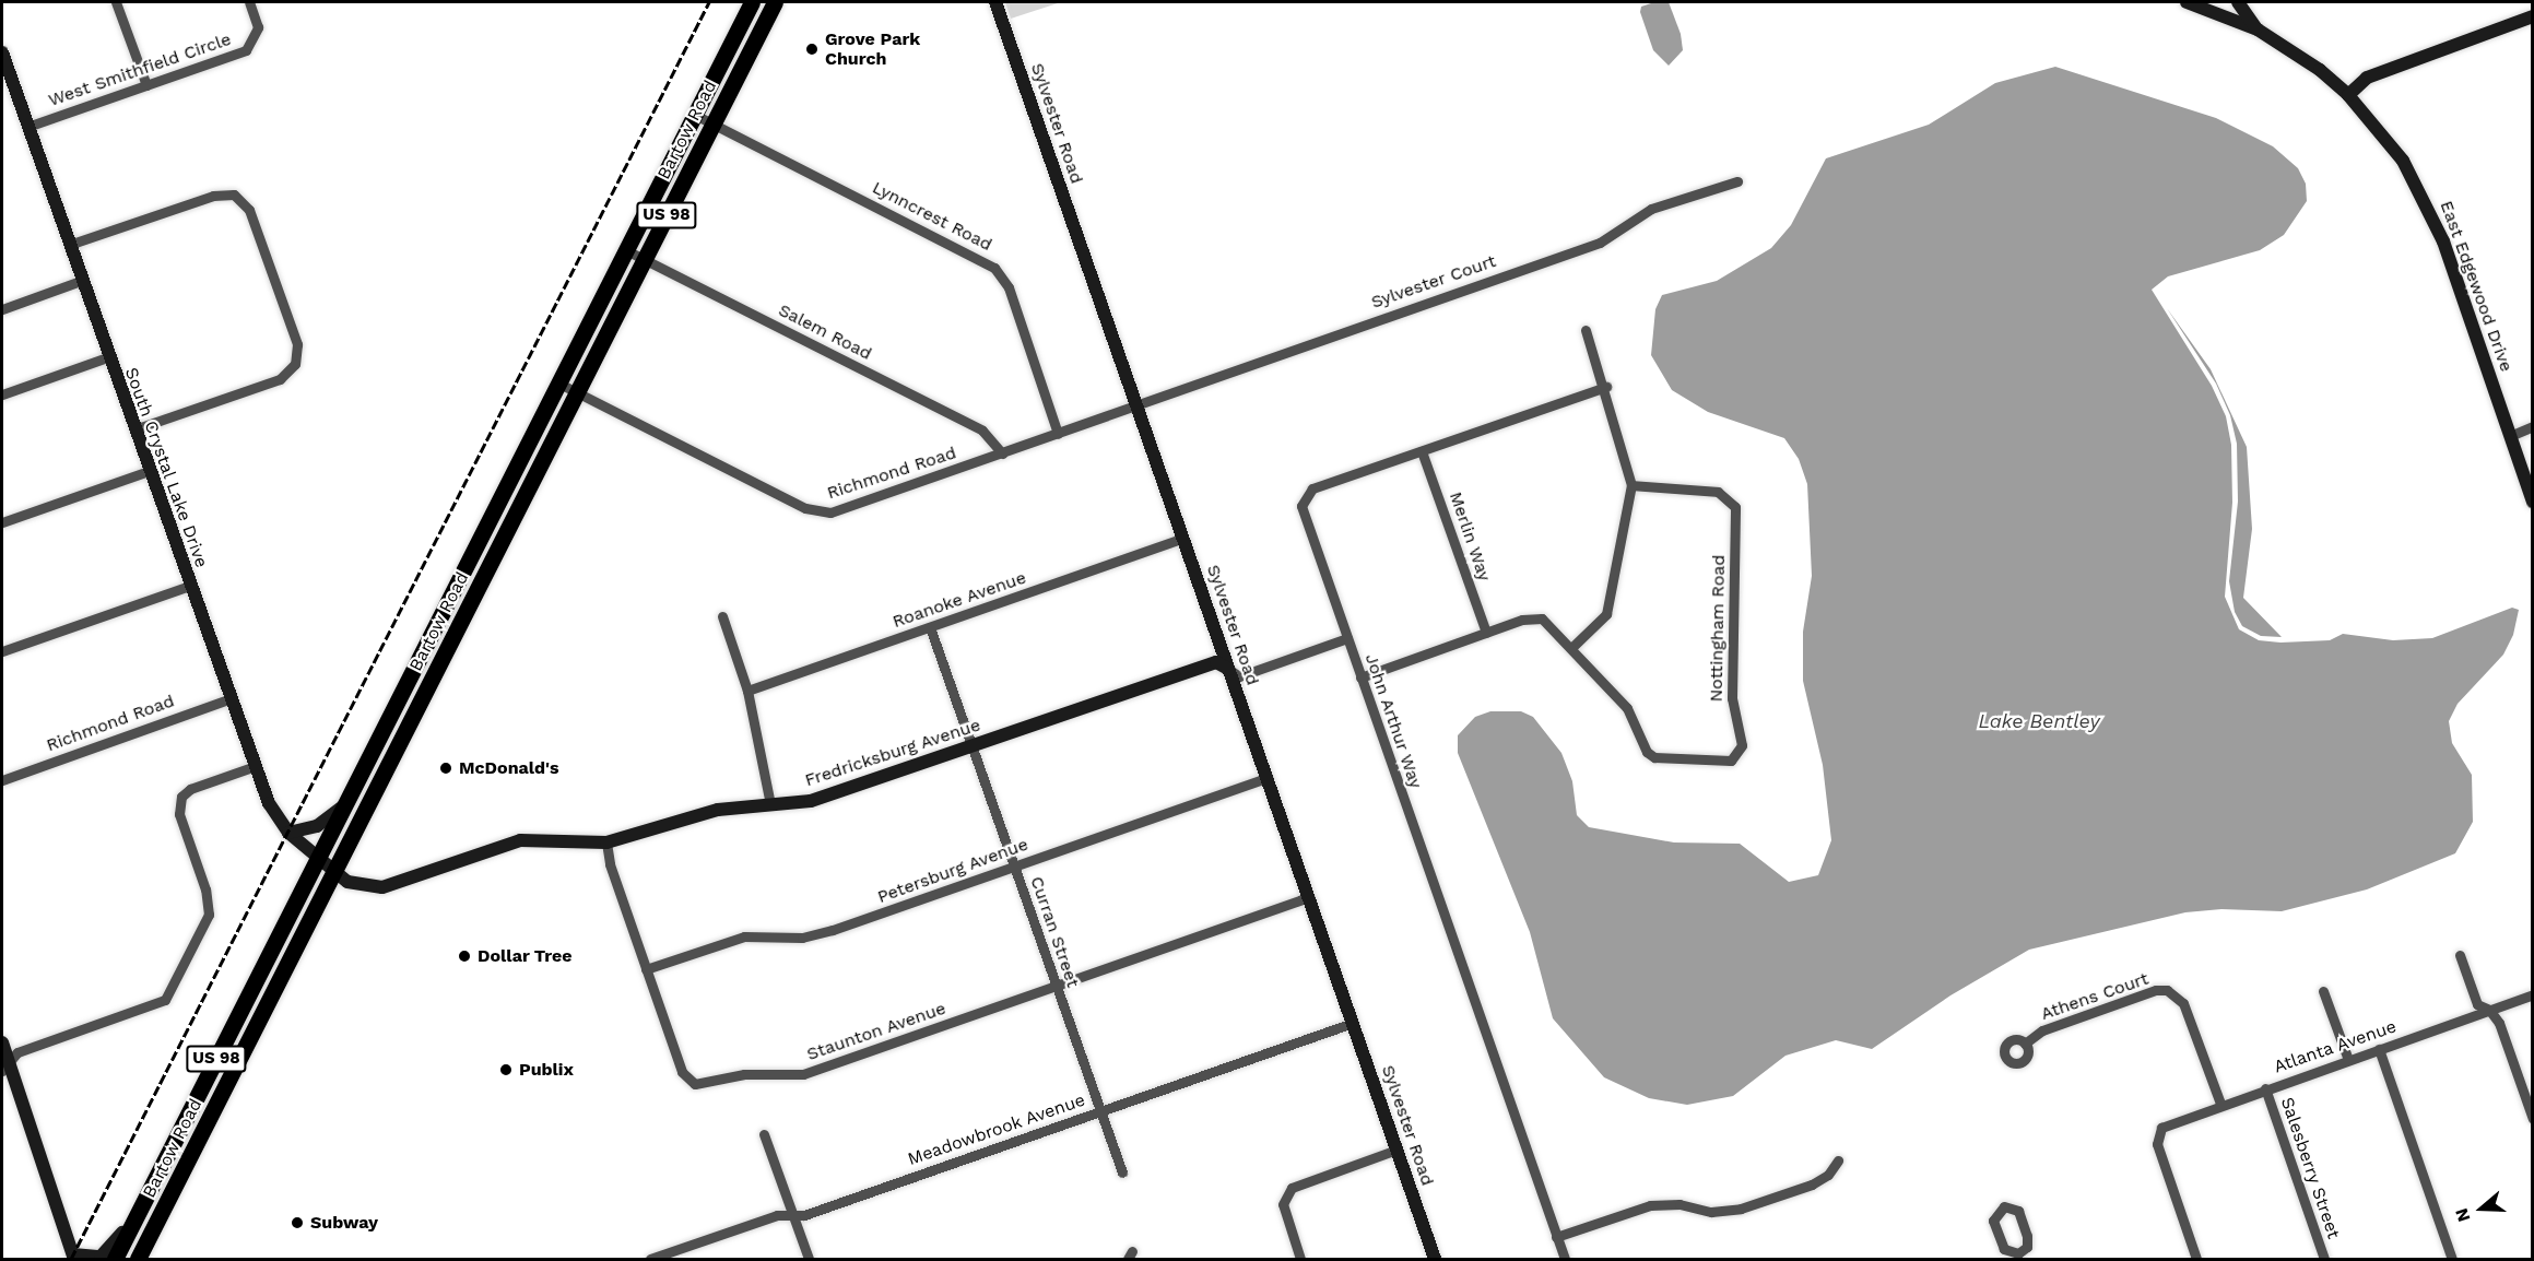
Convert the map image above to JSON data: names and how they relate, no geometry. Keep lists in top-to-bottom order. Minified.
{"streets":{"main road":["Bartow Road","US 98"],"street":["West Smithfield Circle","Sylvester Road","Lynncrest Road","Sylvester Court","East Edgewood Drive","Salem Road","South Crystal Lake Drive","Richmond Road","Merlin Way","Roanoke Avenue","Nottingham Road","John Arthur Way","Fredricksburg Avenue","Petersburg Avenue","Curran Street","Athens Court","Staunton Avenue","Atlanta Avenue","Meadowbrook Avenue","Salesberry Street"]},"crossings":[["West Smithfield Circle","South Crystal Lake Drive"],["Sylvester Road","Sylvester Court"],["Sylvester Road","Richmond Road"],["Sylvester Road","Roanoke Avenue"],["Sylvester Road","Fredricksburg Avenue"],["Sylvester Road","Petersburg Avenue"],["Sylvester Road","Staunton Avenue"],["Sylvester Road","Meadowbrook Avenue"],["Bartow Road","Lynncrest Road"],["Bartow Road","Salem Road"],["Bartow Road","South Crystal Lake Drive"],["Bartow Road","Richmond Road"],["Bartow Road","Fredricksburg Avenue"],["Lynncrest Road","Richmond Road"],["Sylvester Court","Richmond Road"],["Salem Road","Richmond Road"],["South Crystal Lake Drive","Richmond Road"],["South Crystal Lake Drive","Fredricksburg Avenue"],["Merlin Way","Nottingham Road"],["Merlin Way","John Arthur Way"],["Roanoke Avenue","Curran Street"],["Nottingham Road","John Arthur Way"],["Fredricksburg Avenue","Curran Street"],["Fredricksburg Avenue","Staunton Avenue"],["Petersburg Avenue","Curran Street"],["Petersburg Avenue","Staunton Avenue"],["Curran Street","Staunton Avenue"],["Curran Street","Meadowbrook Avenue"],["Athens Court","Atlanta Avenue"],["Atlanta Avenue","Salesberry Street"]],"water":["Lake Bentley"],"places":["Grove Park Church","McDonald's","Dollar Tree","Publix","Subway"],"north":"left"}
